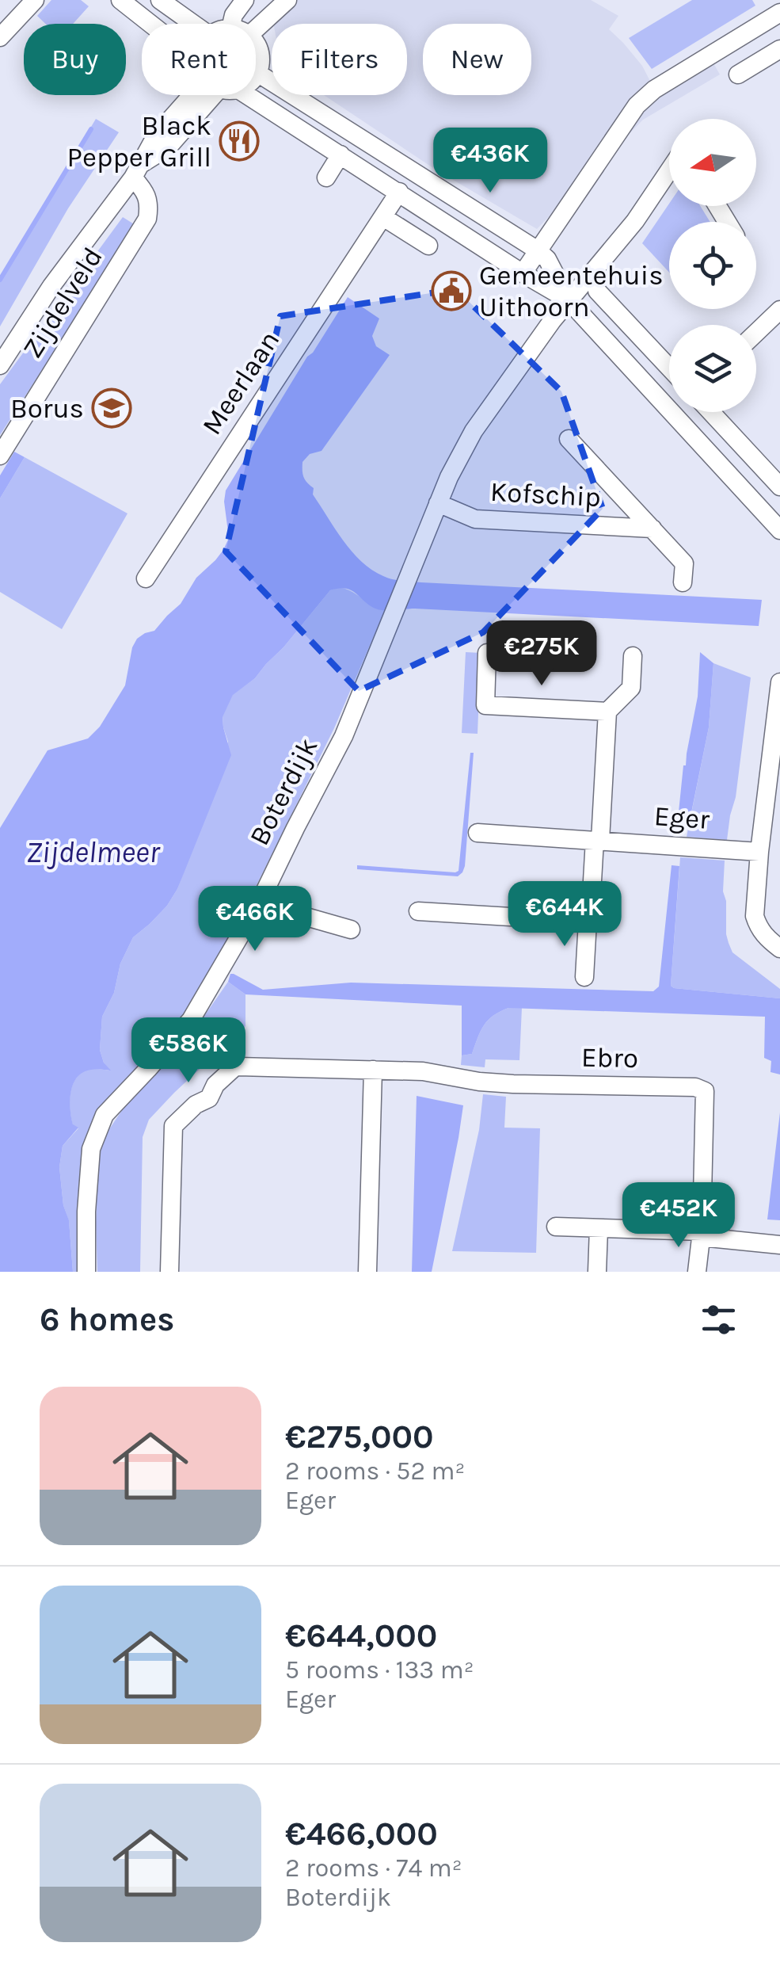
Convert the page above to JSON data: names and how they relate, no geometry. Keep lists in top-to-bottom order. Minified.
{"streets":{"street":["Zijdelveld","Meerlaan","Kofschip","Boterdijk","Eger","Ebro"]},"crossings":[["Kofschip","Boterdijk"]],"water":["Zijdelmeer"],"places":{"restaurant":["Black Pepper Grill"],"public building":["Gemeentehuis Uithoorn"],"school or university":["Borus"]},"north":"left","page":{"chip":["Buy","Rent","Filters","New"],"price":["€436K","€275K","€644K","€466K","€586K","€452K"],"heading":"6 homes","list":[{"name":"€275,000","note":"2 rooms · 52 m² · Eger"},{"name":"€644,000","note":"5 rooms · 133 m² · Eger"},{"name":"€466,000","note":"2 rooms · 74 m² · Boterdijk"}]}}
